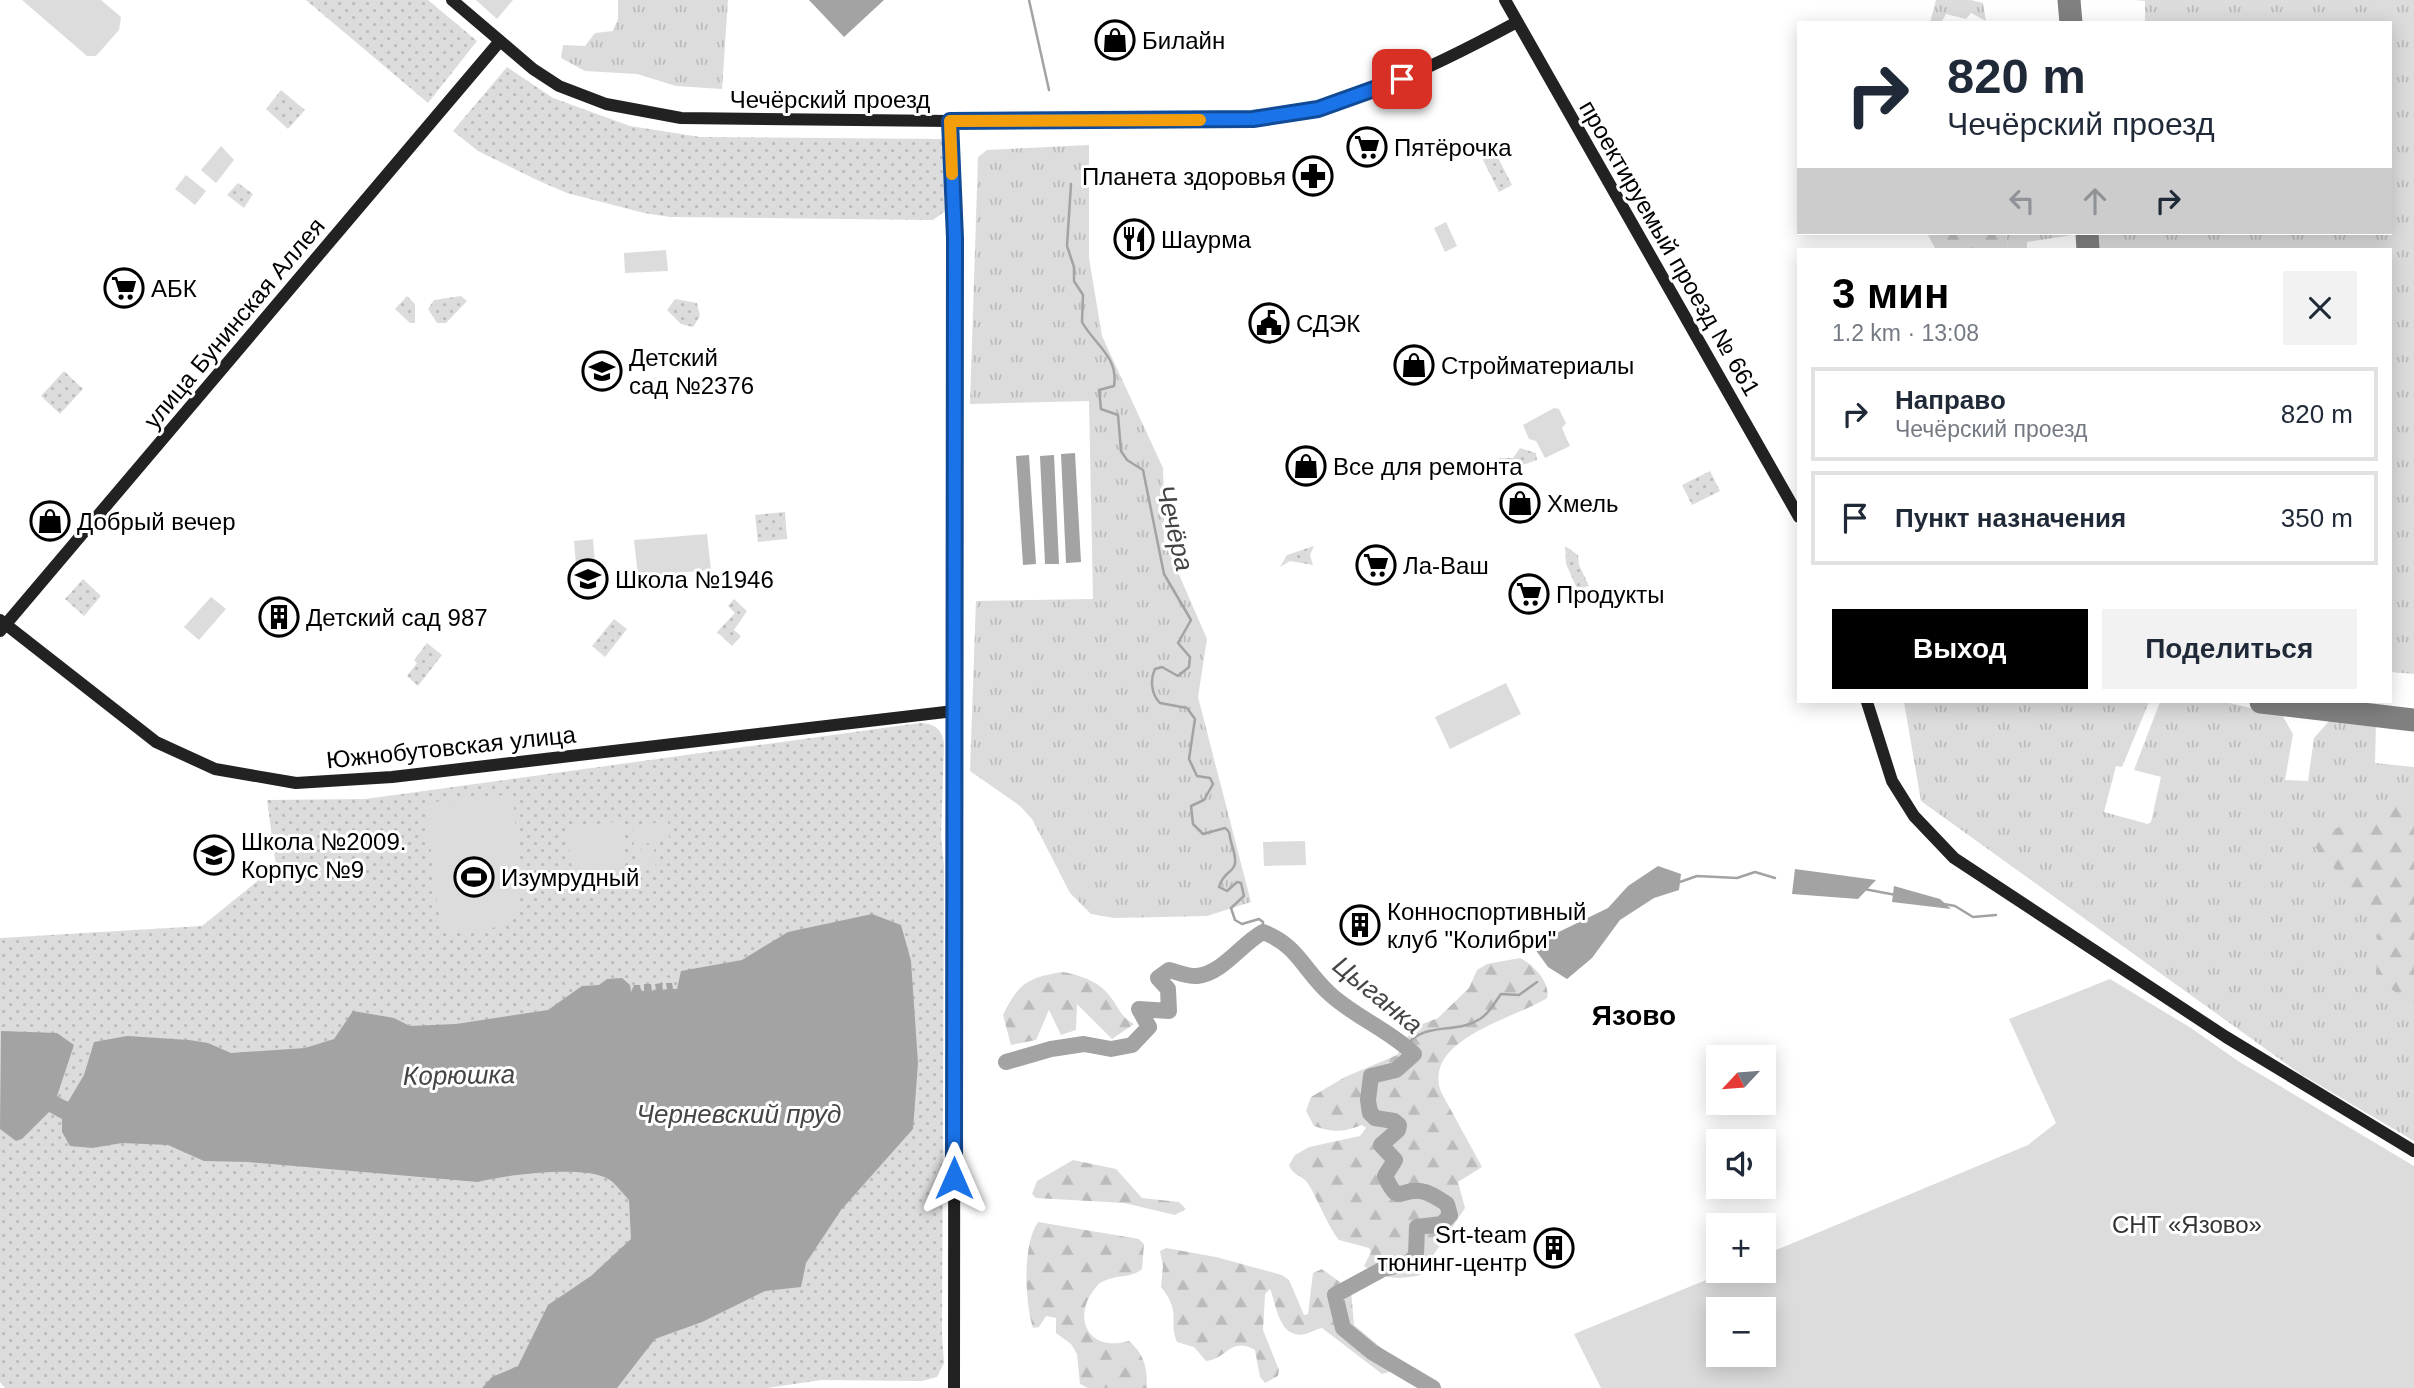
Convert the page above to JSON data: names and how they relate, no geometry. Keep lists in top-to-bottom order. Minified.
{"streets":{"street":["Чечёрский проезд","проектируемый проезд № 661","улица Бунинская Аллея","Южнобутовская улица"]},"crossings":[["Чечёрский проезд","проектируемый проезд № 661"],["Чечёрский проезд","улица Бунинская Аллея"],["улица Бунинская Аллея","Южнобутовская улица"]],"districts":["Язово"],"water":["Чечёра","Цыганка","Корюшка","Черневский пруд"],"parks":["СНТ «Язово»"],"places":{"shop":["Билайн","Стройматериалы","Все для ремонта","Хмель","Добрый вечер"],"supermarket":["Пятёрочка","АБК","Ла-Ваш","Продукты"],"pharmacy":["Планета здоровья"],"restaurant":["Шаурма"],"public building":["СДЭК"],"school or university":["Детский сад №2376","Школа №1946","Школа №2009. Корпус №9"],"building":["Детский сад 987","Конноспортивный клуб \"Колибри\"","Srt-team тюнинг-центр"],"sports":["Изумрудный"]},"north":"bottom left","page":{"turn":["820 m","Чечёрский проезд"],"heading":["3 мин","1.2 km · 13:08"],"list":[{"name":"Направо","note":"Чечёрский проезд","value":"820 m"},{"name":"Пункт назначения","value":"350 m"}],"buttons":["Выход","Поделиться"],"map_buttons":["+","−"]}}
